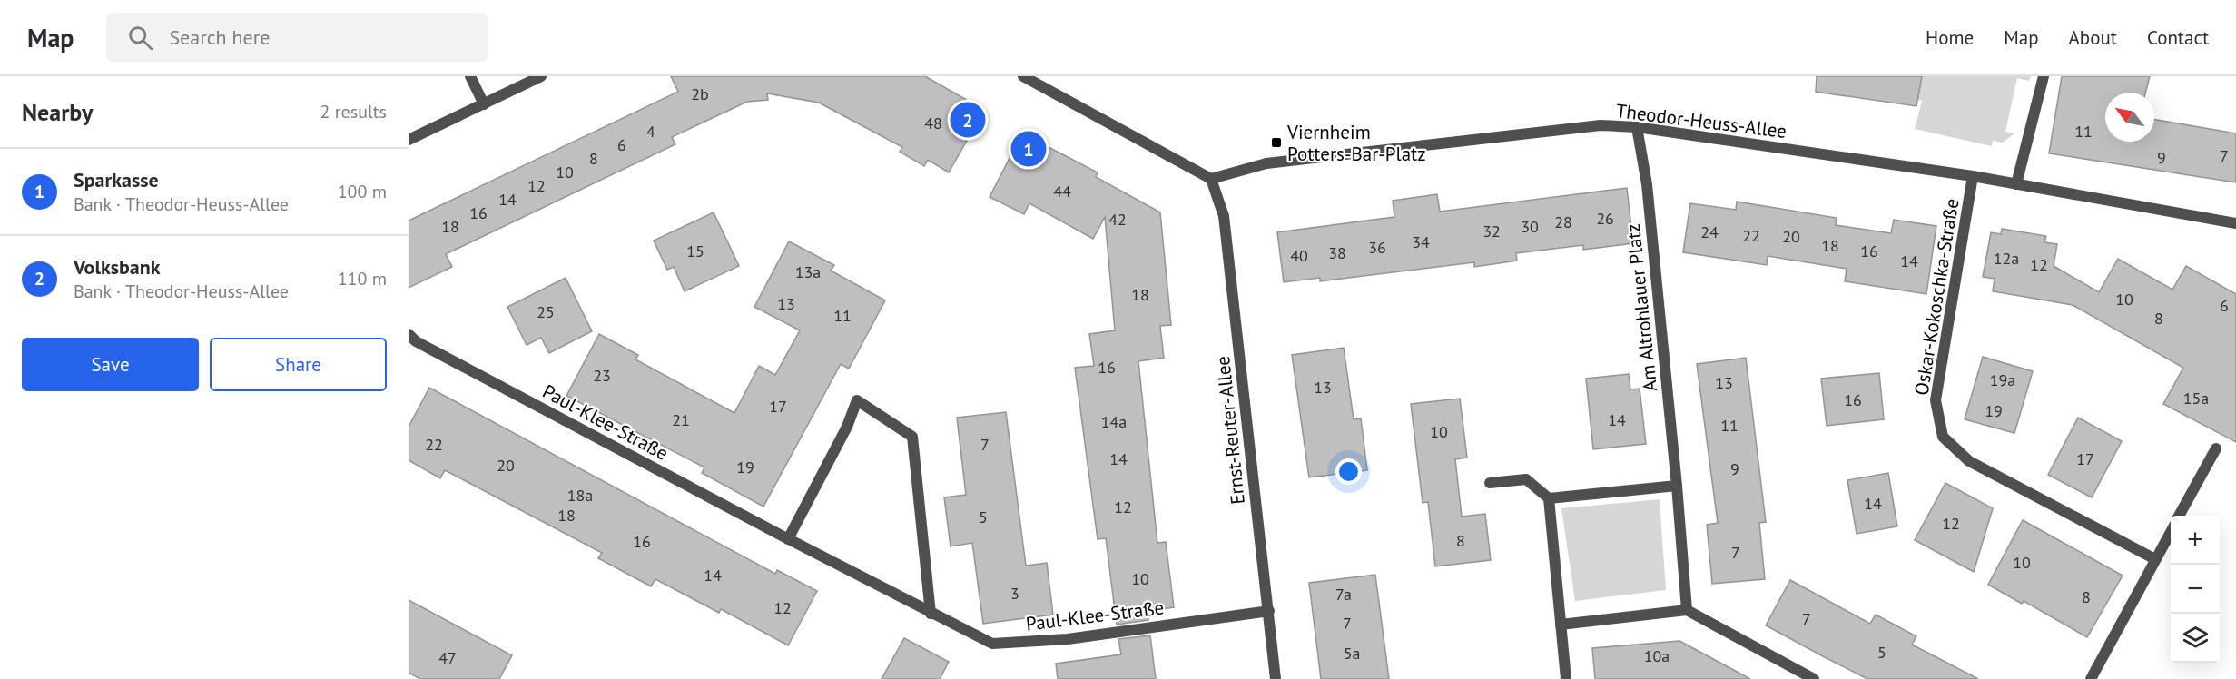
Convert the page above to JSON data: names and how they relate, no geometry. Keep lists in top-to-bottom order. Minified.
{"streets":{"street":["Theodor-Heuss-Allee","Oskar-Kokoschka-Straße","Am Altrohlauer Platz","Paul-Klee-Straße","Ernst-Reuter-Allee"]},"crossings":[["Theodor-Heuss-Allee","Oskar-Kokoschka-Straße"],["Theodor-Heuss-Allee","Am Altrohlauer Platz"],["Theodor-Heuss-Allee","Ernst-Reuter-Allee"],["Paul-Klee-Straße","Ernst-Reuter-Allee"]],"places":{"transit":["Viernheim Potters-Bar-Platz"]},"house_numbers":["2b","48","4","11","6","7","9","8","10","12","44","14","16","26","42","28","18","30","32","24","22","20","34","18","36","15","16","38","40","12a","14","12","13a","18","10","13","6","25","11","8","16","23","19a","13","13","15a","16","17","19","21","14","14a","11","10","22","7","14","17","20","19","9","18a","14","12","18","5","12","8","16","7","10","14","10","3","7a","8","12","7","7","5","5a","10a","47"],"north":"top left","page":{"header":"Map","search":"Search here","nav":["Home","Map","About","Contact"],"heading":["Nearby","2 results"],"pins":["2","1"],"list":[{"mark":"1","name":"Sparkasse","note":"Bank · Theodor-Heuss-Allee","value":"100 m"},{"mark":"2","name":"Volksbank","note":"Bank · Theodor-Heuss-Allee","value":"110 m"}],"buttons":["Save","Share"],"map_buttons":["+","−"]}}
